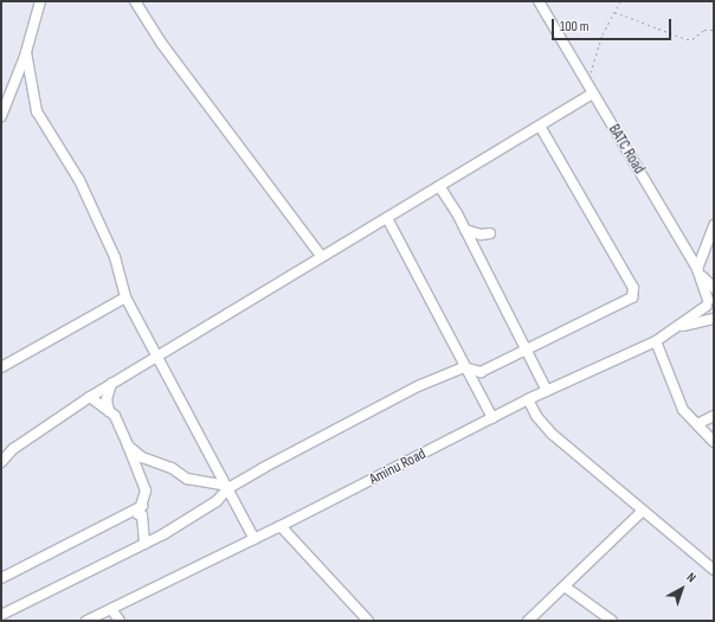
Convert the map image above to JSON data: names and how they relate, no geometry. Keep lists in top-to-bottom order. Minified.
{"streets":{"street":["BATC Road","Aminu Road"]},"crossings":[["BATC Road","Aminu Road"]],"scale_bar":"100 m","north":"top right"}
